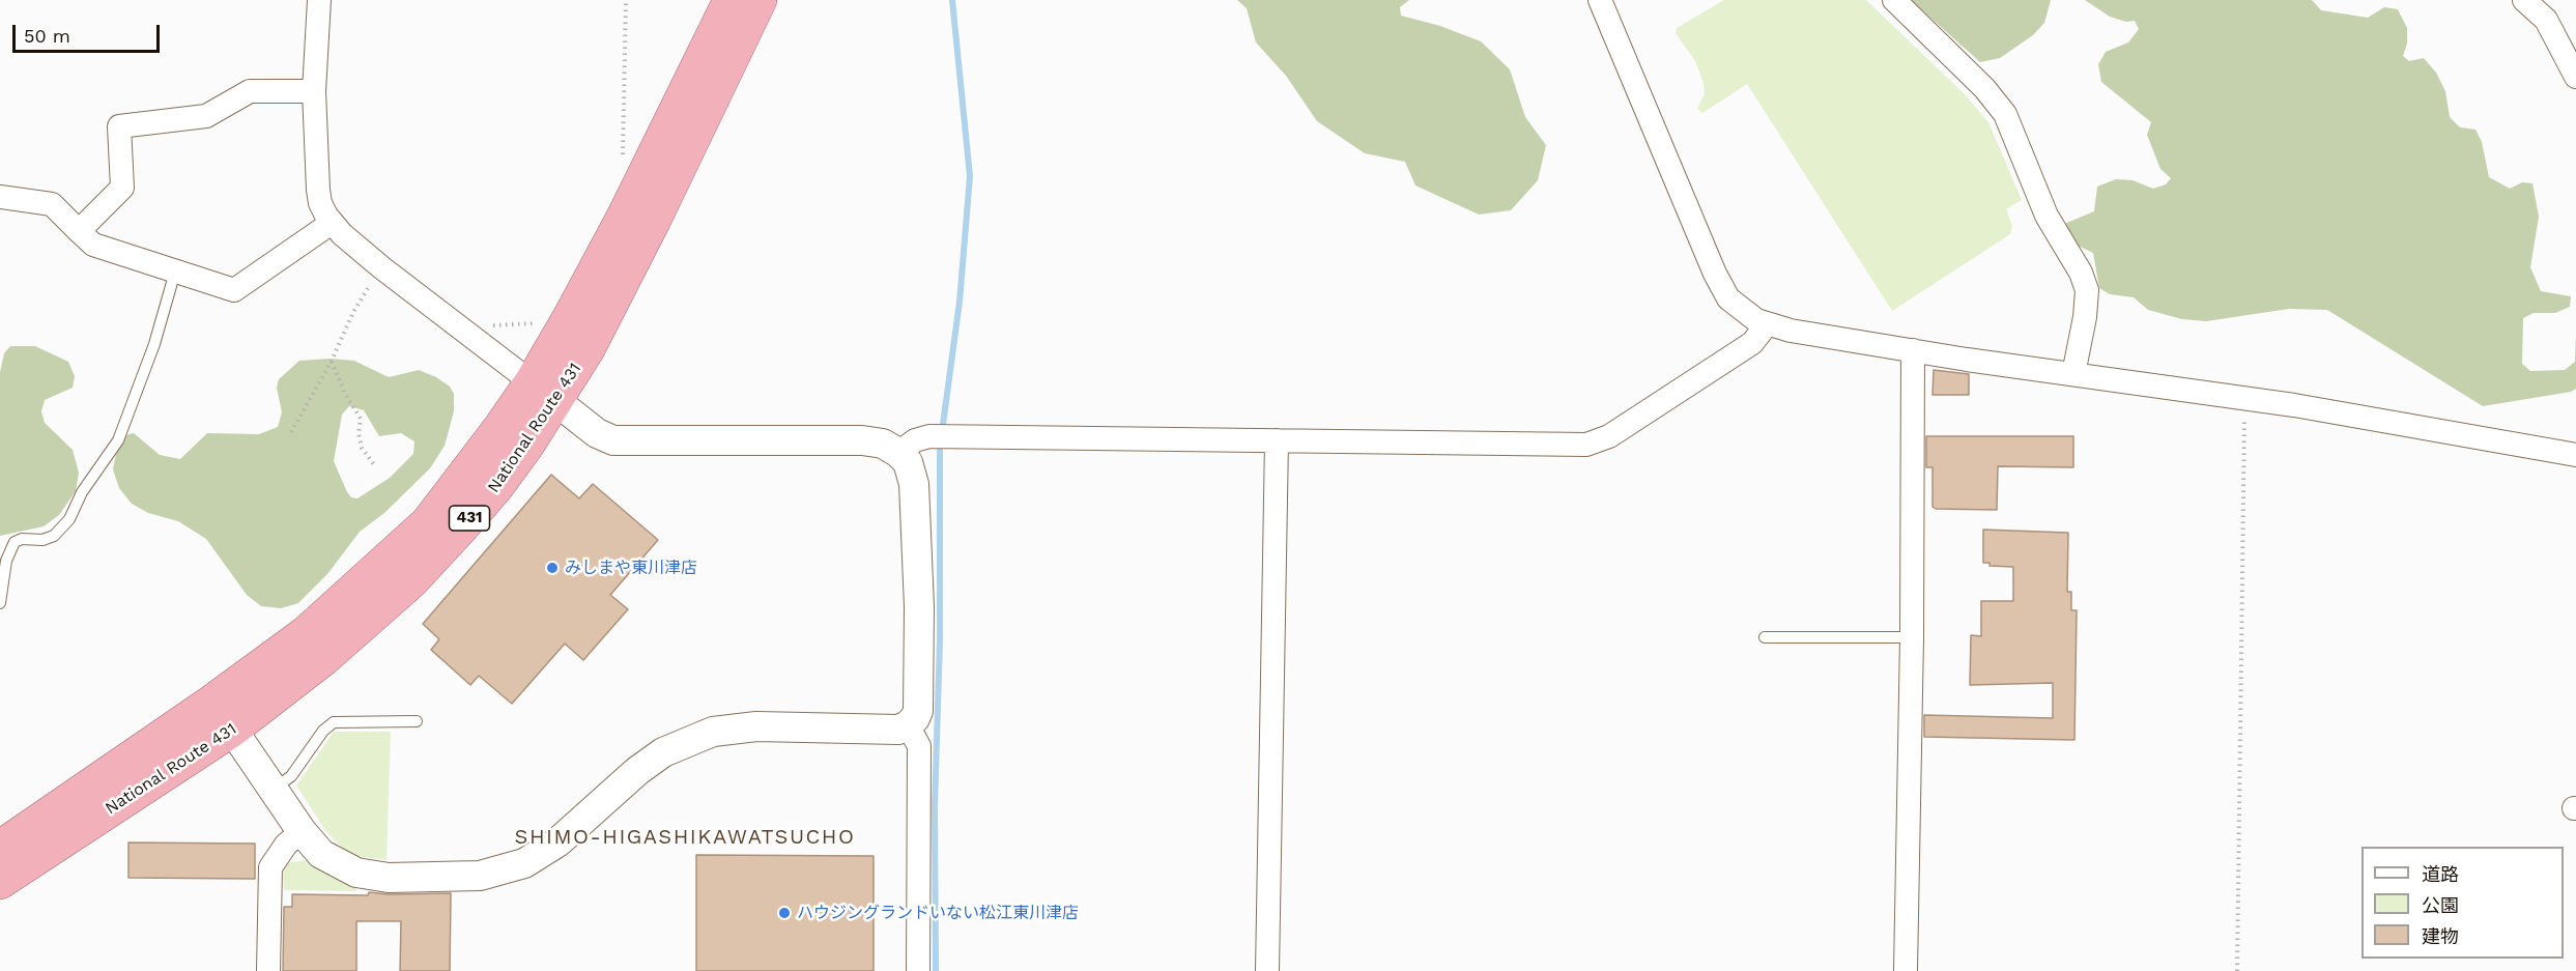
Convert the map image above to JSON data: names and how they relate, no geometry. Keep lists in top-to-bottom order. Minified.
{"streets":{"highway":["National Route 431","431"]},"districts":["SHIMO-HIGASHIKAWATSUCHO"],"places":["みしまや東川津店","ハウジングランドいない松江東川津店"],"legend":["道路","公園","建物"],"scale_bar":"50 m"}
